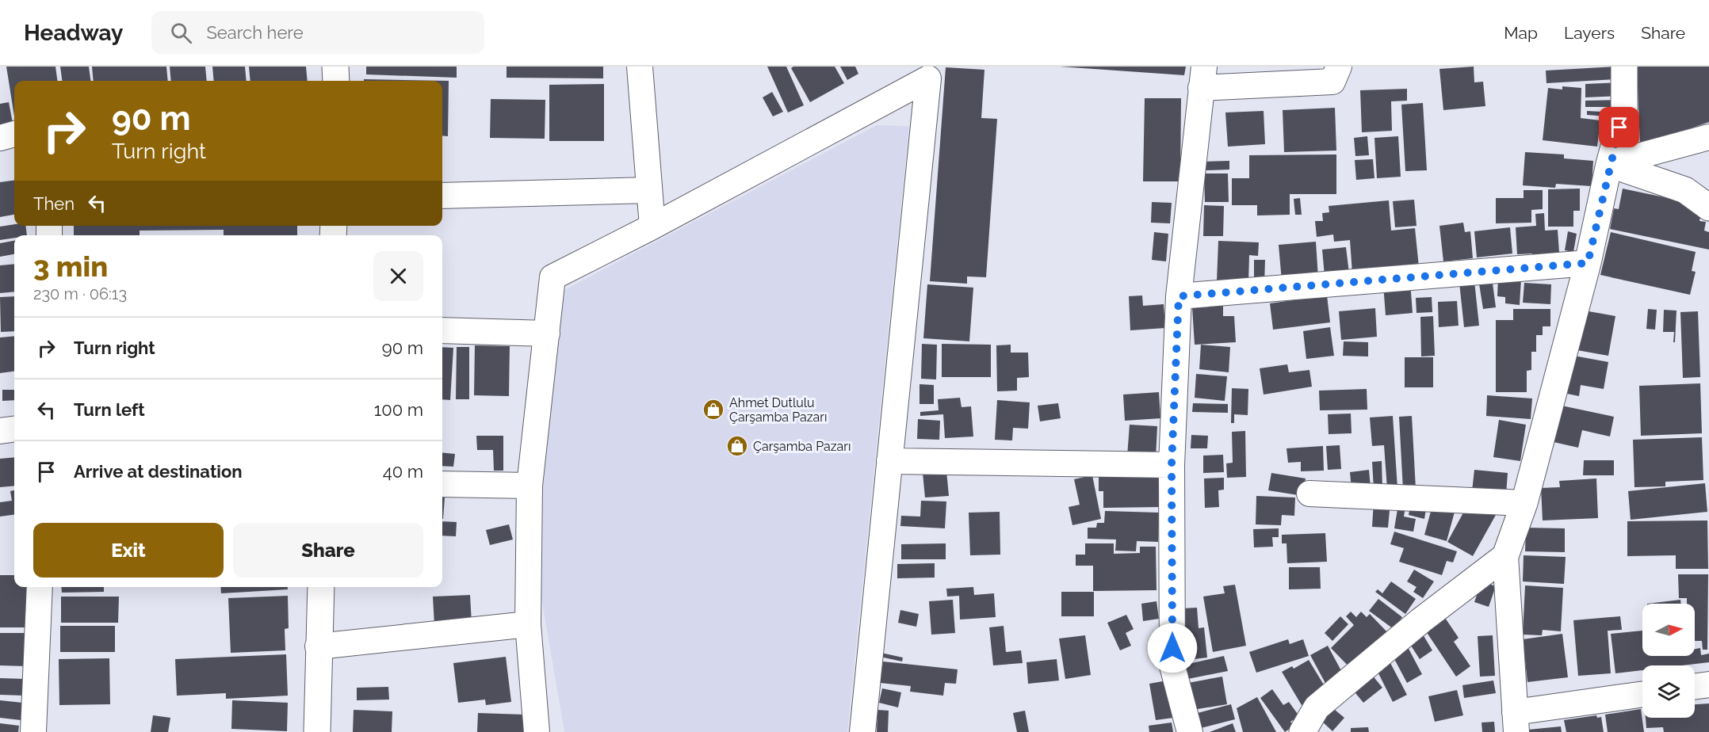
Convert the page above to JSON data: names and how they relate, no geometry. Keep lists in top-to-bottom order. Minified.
{"places":{"shop":["Ahmet Dutlulu Çarşamba Pazarı","Çarşamba Pazarı"]},"north":"right","page":{"header":"Headway","search":"Search here","nav":["Map","Layers","Share"],"turn":["90 m","Turn right"],"then":"Then","heading":["3 min","230 m · 06:13"],"list":[{"name":"Turn right","value":"90 m"},{"name":"Turn left","value":"100 m"},{"name":"Arrive at destination","value":"40 m"}],"buttons":["Exit","Share"]}}
